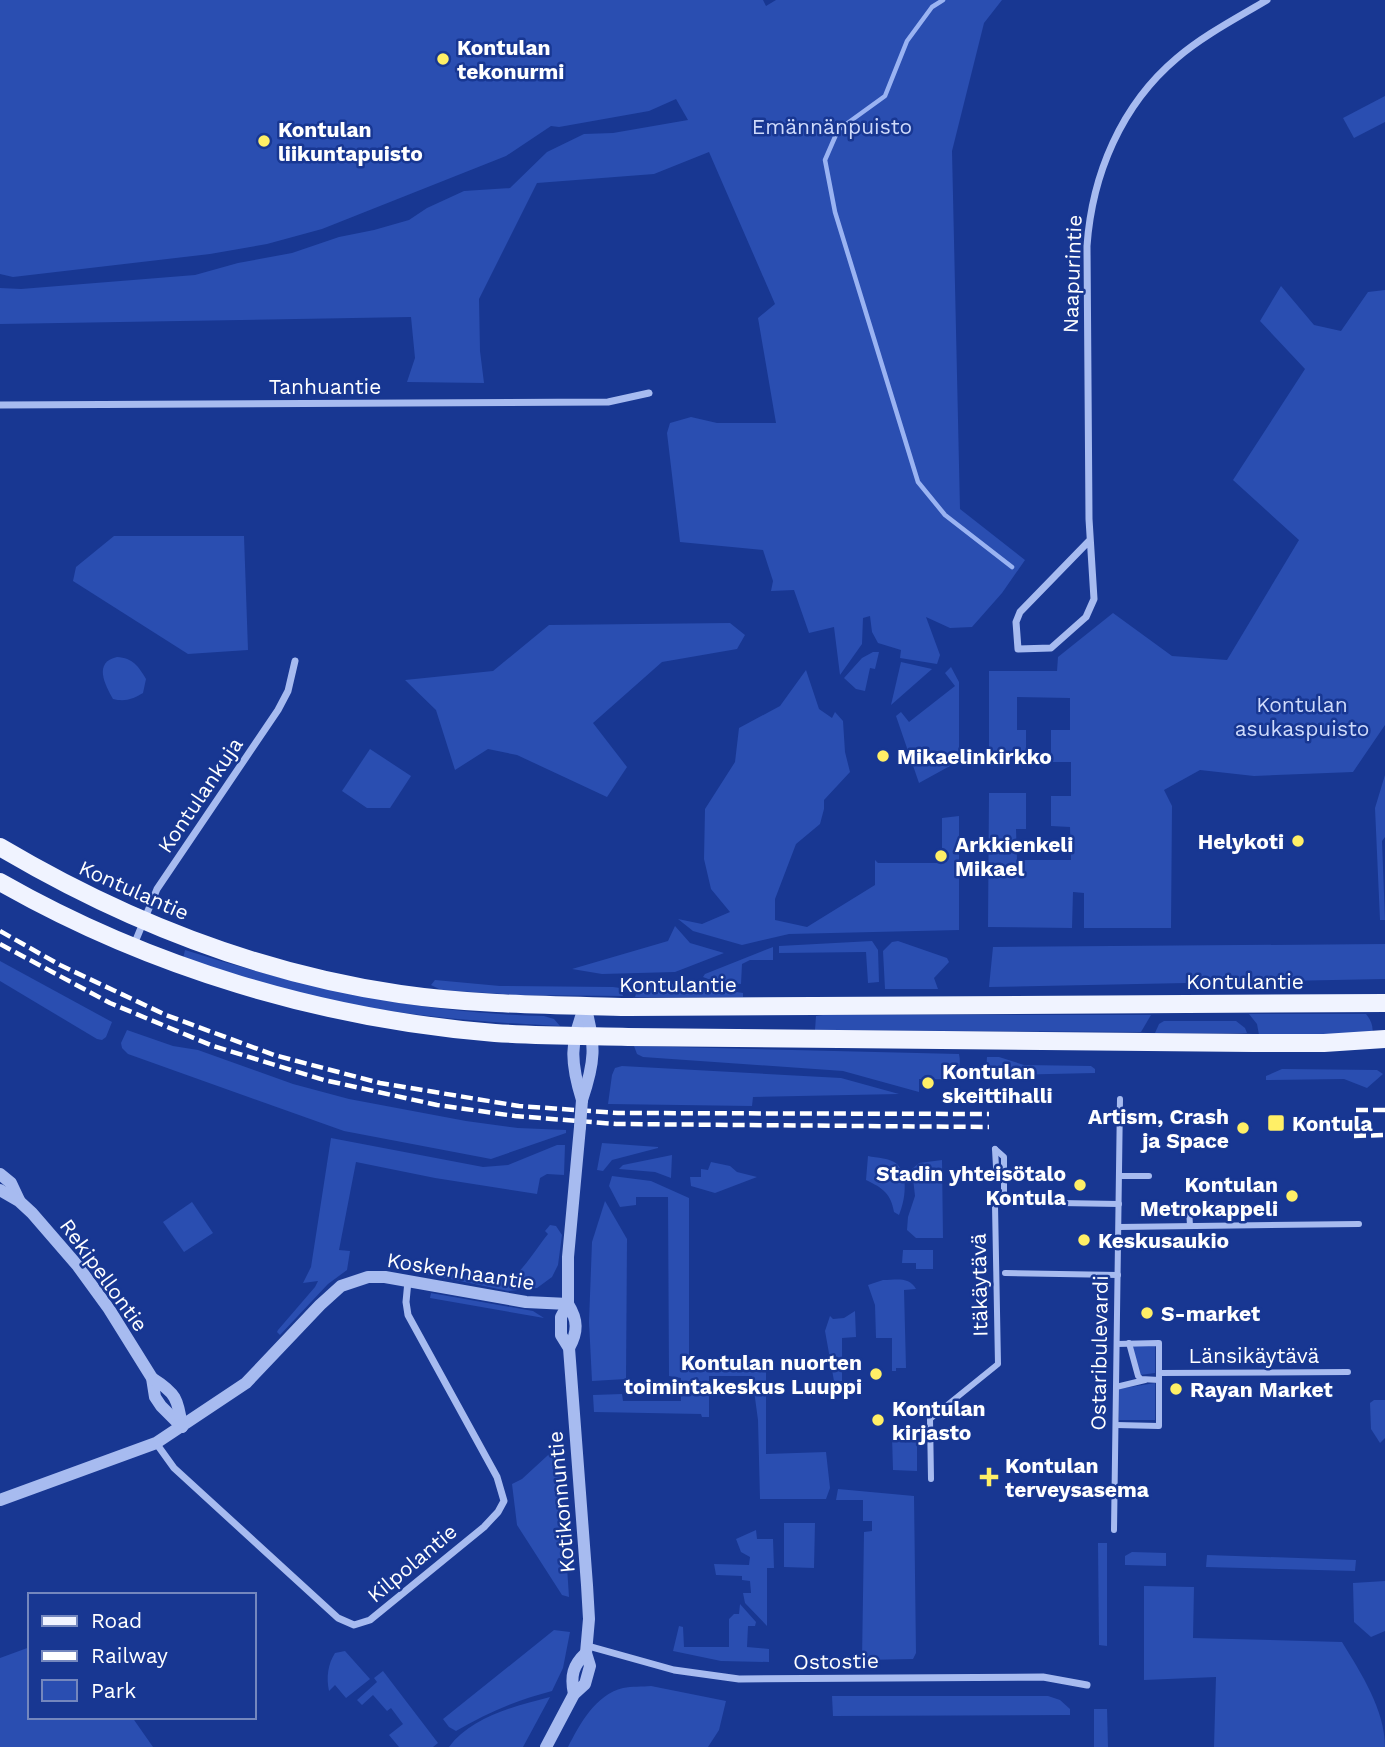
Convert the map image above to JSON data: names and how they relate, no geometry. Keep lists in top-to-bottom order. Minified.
{"streets":{"main road":["Kontulantie"],"street":["Naapurintie","Tanhuantie","Kontulankuja","Koskenhaantie","Rekipellontie","Itäkäytävä","Ostaribulevardi","Länsikäytävä","Kotikonnuntie","Kilpolantie","Ostostie"]},"crossings":[["Kontulankuja","Kontulantie"],["Kontulantie","Kotikonnuntie"],["Koskenhaantie","Rekipellontie"],["Koskenhaantie","Kotikonnuntie"],["Koskenhaantie","Kilpolantie"],["Ostaribulevardi","Länsikäytävä"],["Kotikonnuntie","Ostostie"]],"parks":["Emännänpuisto","Kontulan asukaspuisto"],"places":{"other":["Kontulan tekonurmi","Kontulan liikuntapuisto","Mikaelinkirkko","Helykoti","Arkkienkeli Mikael","Kontulan skeittihalli","Artism, Crash ja Space","Stadin yhteisötalo Kontula","Kontulan Metrokappeli","Keskusaukio","S-market","Kontulan nuorten toimintakeskus Luuppi","Rayan Market","Kontulan kirjasto"],"transit":["Kontula"],"health":["Kontulan terveysasema"]},"legend":["Road","Railway","Park"]}
